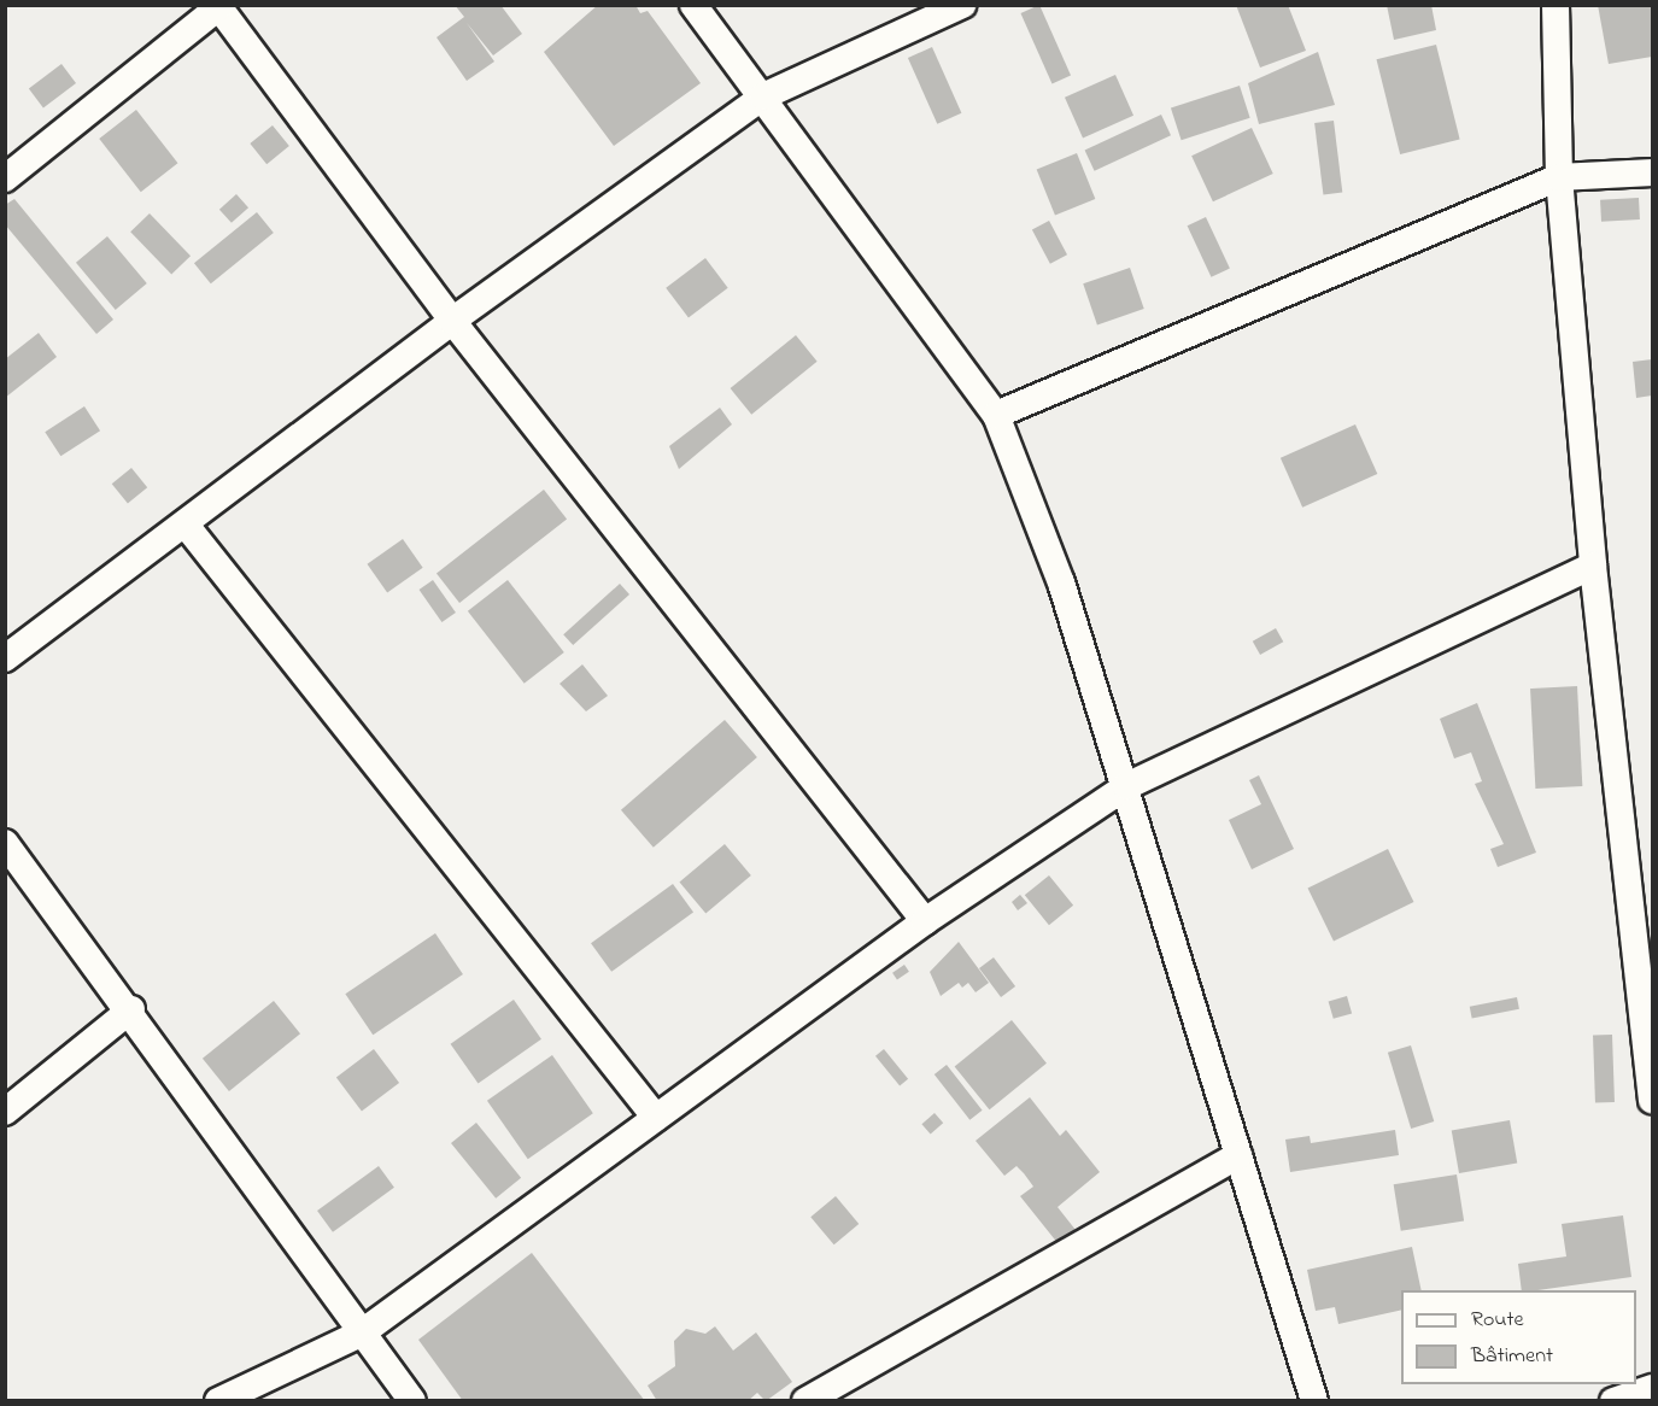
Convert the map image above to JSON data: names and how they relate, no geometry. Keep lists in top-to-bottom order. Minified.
{"legend":["Route","Bâtiment"]}
